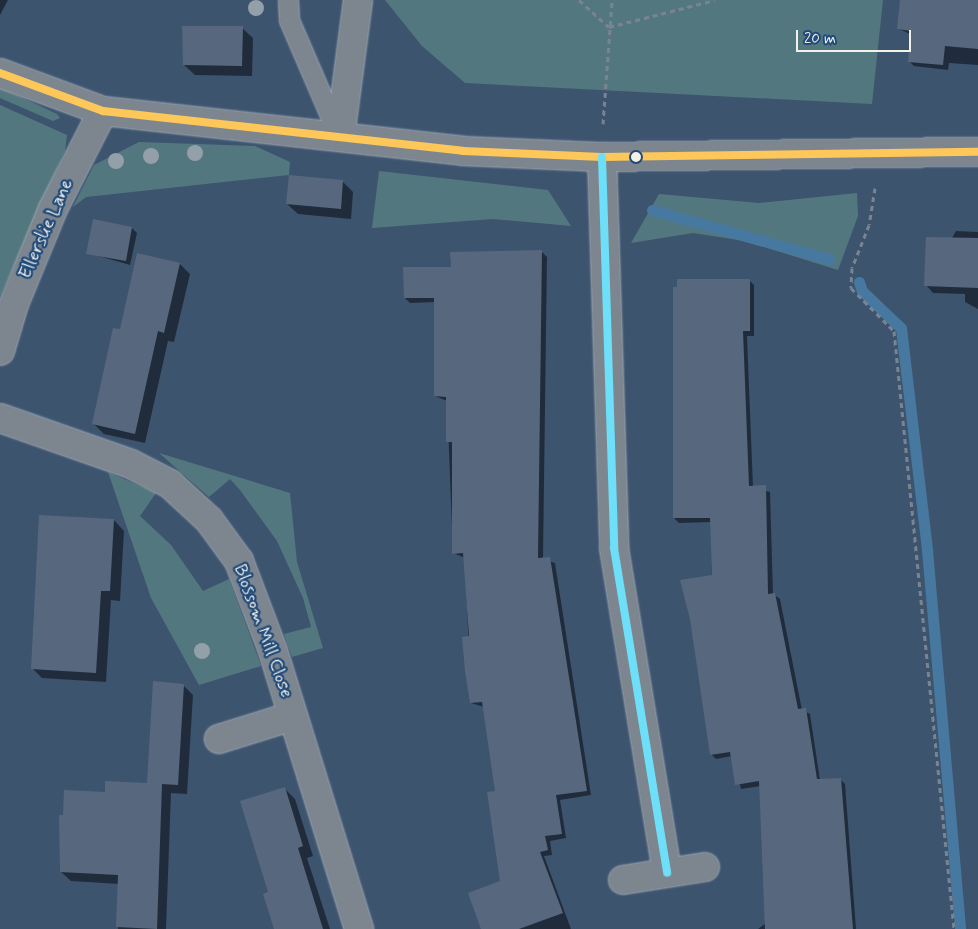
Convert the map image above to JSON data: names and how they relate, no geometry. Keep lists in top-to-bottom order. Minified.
{"streets":{"street":["Ellerslie Lane","Blossom Mill Close"]},"scale_bar":"20 m"}
